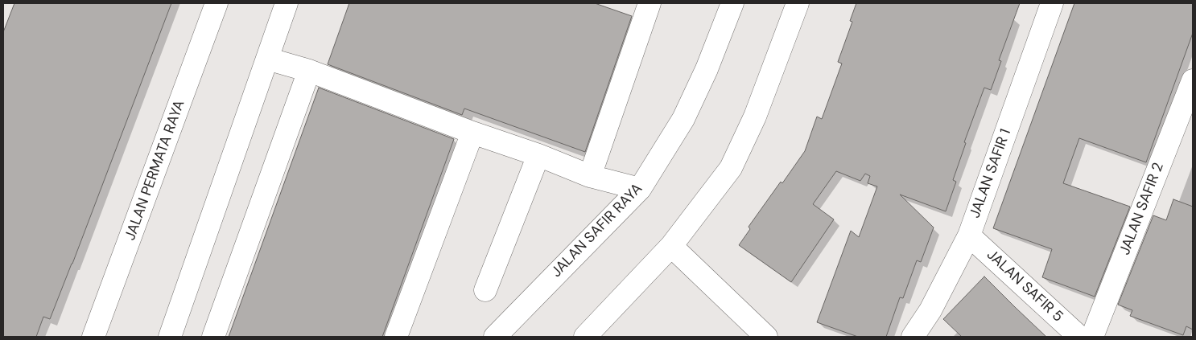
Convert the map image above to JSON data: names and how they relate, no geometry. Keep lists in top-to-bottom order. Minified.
{"streets":{"street":["JALAN PERMATA RAYA","JALAN SAFIR 1","JALAN SAFIR 2","JALAN SAFIR RAYA","JALAN SAFIR 5"]},"crossings":[["JALAN SAFIR 1","JALAN SAFIR 5"]]}
